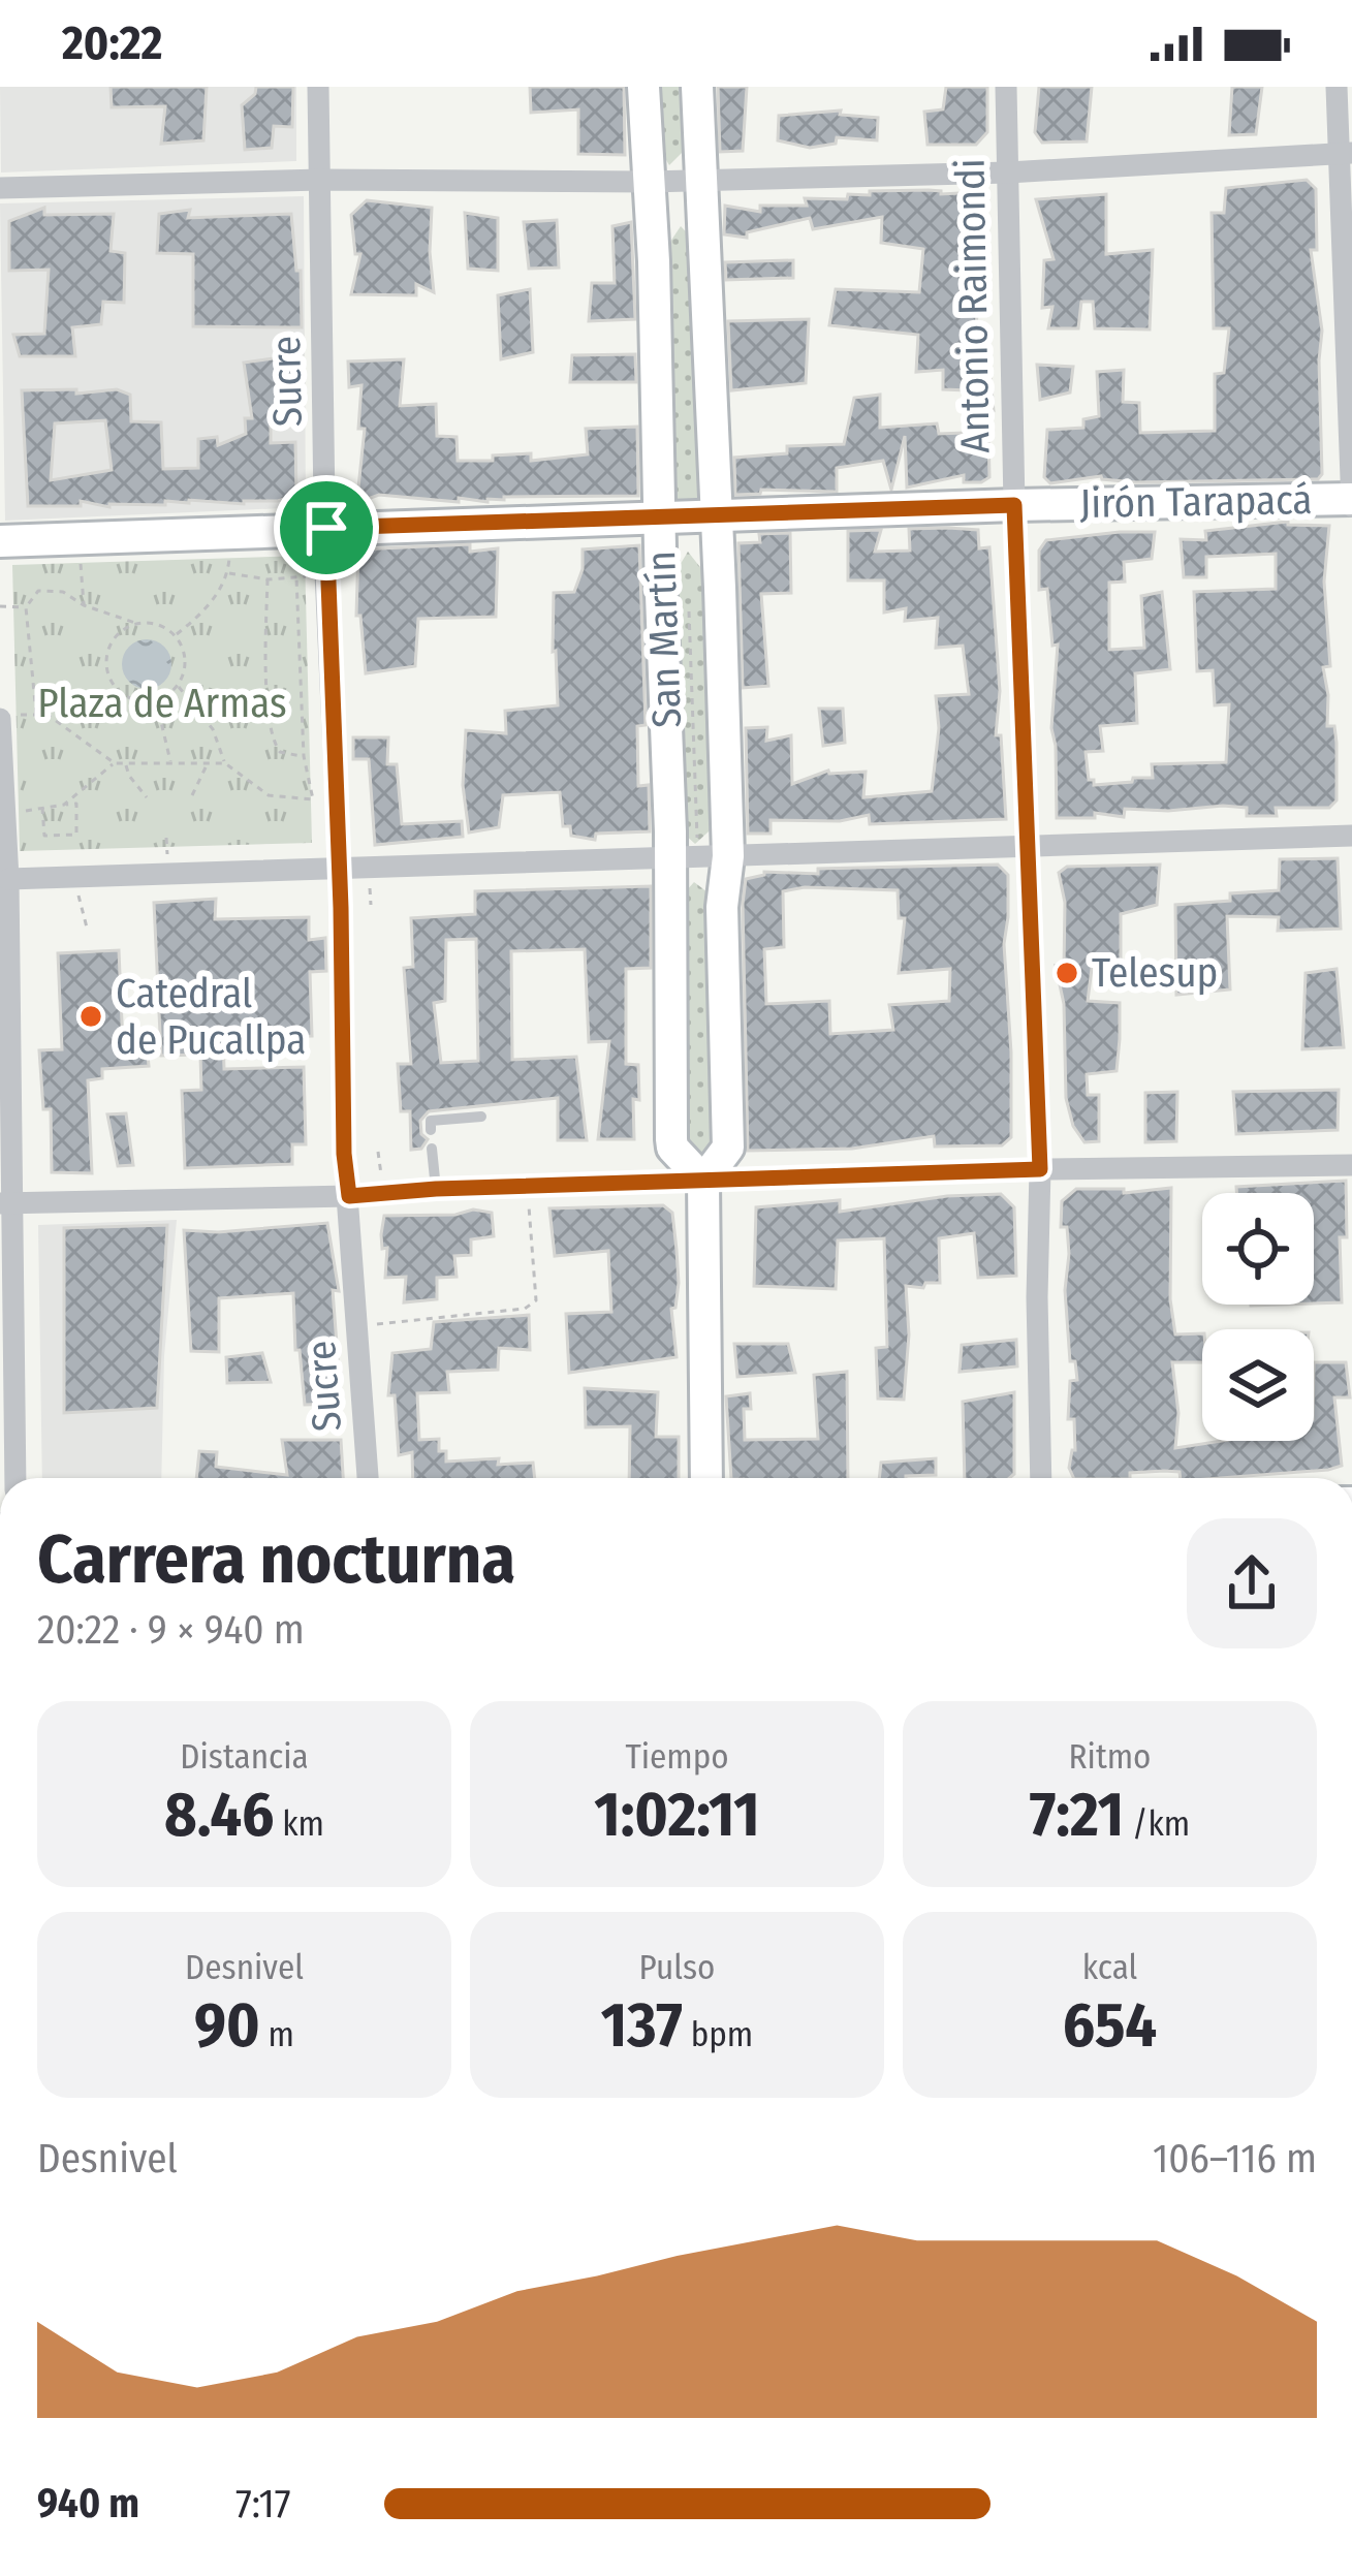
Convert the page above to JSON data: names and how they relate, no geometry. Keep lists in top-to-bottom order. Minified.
{"streets":{"main road":["Jirón Tarapacá","San Martín"],"street":["Antonio Raimondi","Sucre"]},"crossings":[["Antonio Raimondi","Jirón Tarapacá"],["Sucre","Jirón Tarapacá"],["Jirón Tarapacá","San Martín"]],"parks":["Plaza de Armas"],"places":["Telesup","Catedral de Pucallpa"],"page":{"status":"20:22","heading":["Carrera nocturna","20:22 · 9 × 940 m"],"stats":[["Distancia","8.46 km"],["Tiempo","1:02:11"],["Ritmo","7:21 /km"],["Desnivel","90 m"],["Pulso","137 bpm"],["kcal","654"]],"chart":["Desnivel","106–116 m"],"list":[{"name":"940 m","note":"7:17"}]}}
